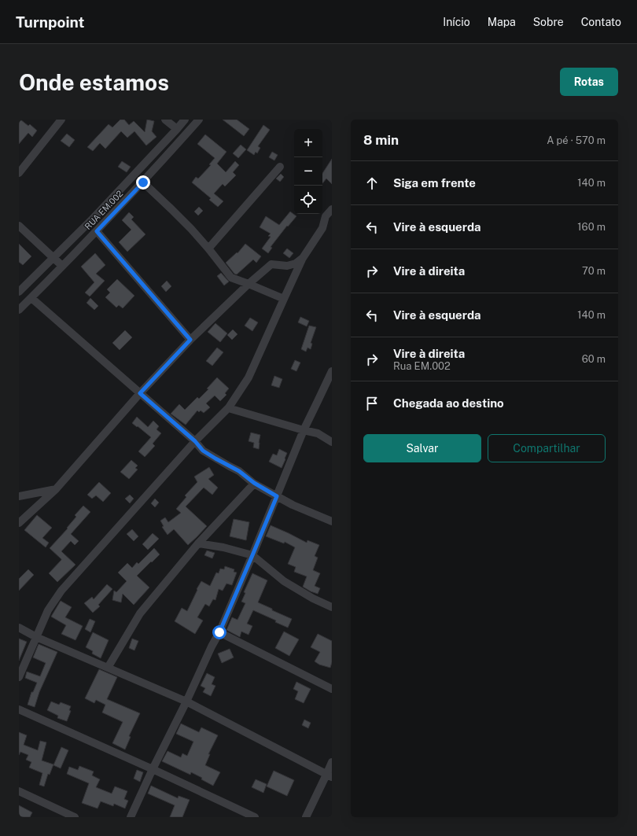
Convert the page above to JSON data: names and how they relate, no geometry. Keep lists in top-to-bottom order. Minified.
{"streets":{"street":["RUA EM.002"]},"page":{"header":"Turnpoint","nav":["Início","Mapa","Sobre","Contato"],"buttons":["Rotas",["Salvar","Compartilhar"]],"title":"Onde estamos","heading":["8 min","A pé · 570 m"],"map_buttons":["+","−"],"list":[["Siga em frente","140 m"],["Vire à esquerda","160 m"],["Vire à direita","70 m"],["Vire à esquerda","140 m"],["Vire à direita","Rua EM.002","60 m"],"Chegada ao destino"]}}
